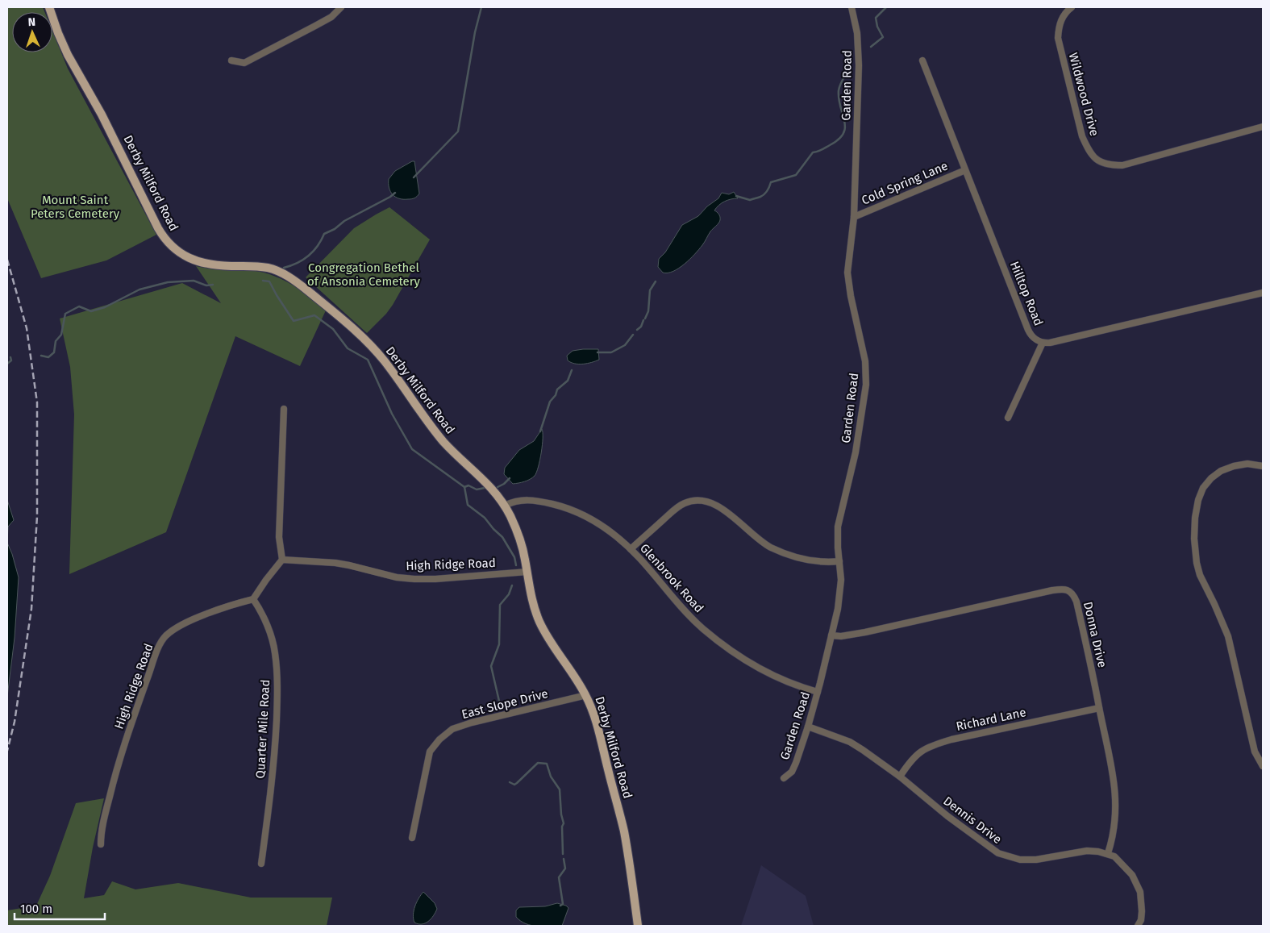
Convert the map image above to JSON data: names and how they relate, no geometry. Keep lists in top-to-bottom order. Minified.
{"streets":{"main road":["Derby Milford Road"],"street":["Garden Road","Wildwood Drive","Cold Spring Lane","Hilltop Road","High Ridge Road","Glenbrook Road","Donna Drive","East Slope Drive","Richard Lane","Quarter Mile Road","Dennis Drive"]},"crossings":[["Garden Road","Cold Spring Lane"],["Garden Road","Glenbrook Road"],["Garden Road","Donna Drive"],["Garden Road","Dennis Drive"],["Derby Milford Road","High Ridge Road"],["Derby Milford Road","Glenbrook Road"],["Derby Milford Road","East Slope Drive"],["Cold Spring Lane","Hilltop Road"],["High Ridge Road","Quarter Mile Road"],["Donna Drive","Richard Lane"],["Donna Drive","Dennis Drive"],["Richard Lane","Dennis Drive"]],"parks":["Mount Saint Peters Cemetery","Congregation Bethel of Ansonia Cemetery"],"scale_bar":"100 m","north":"top"}
